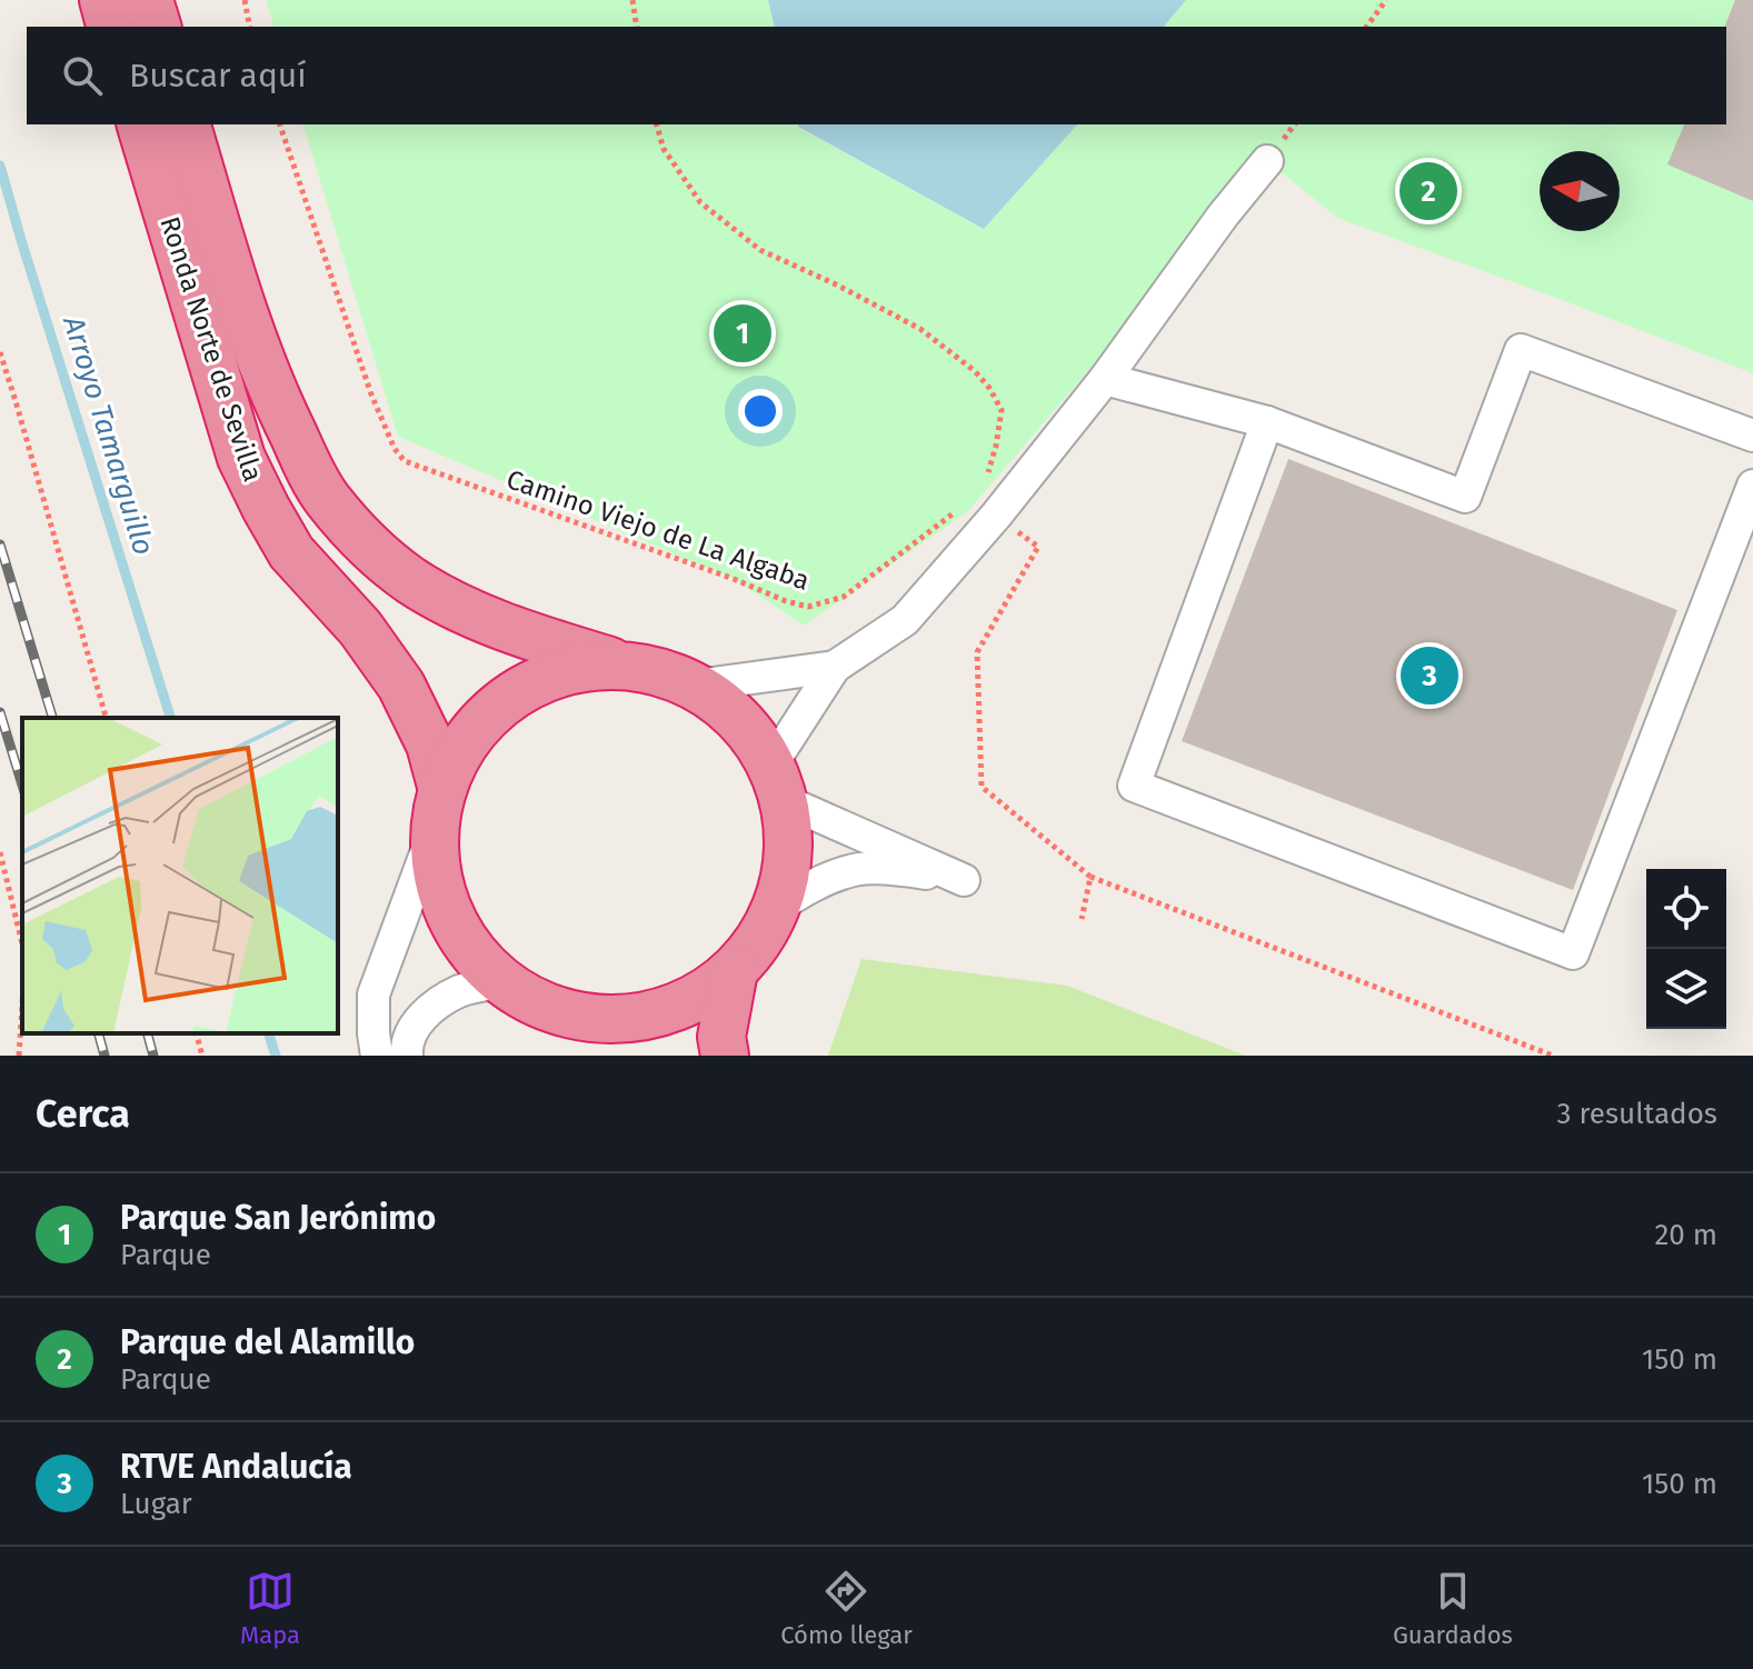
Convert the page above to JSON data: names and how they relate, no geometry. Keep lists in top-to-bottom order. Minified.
{"streets":{"highway":["Ronda Norte de Sevilla"],"path":["Camino Viejo de La Algaba"]},"water":["Arroyo Tamarguillo"],"north":"left","page":{"search":"Buscar aquí","pins":["2","1","3"],"heading":["Cerca","3 resultados"],"list":[{"mark":"1","name":"Parque San Jerónimo","note":"Parque","value":"20 m"},{"mark":"2","name":"Parque del Alamillo","note":"Parque","value":"150 m"},{"mark":"3","name":"RTVE Andalucía","note":"Lugar","value":"150 m"}],"nav":["Mapa","Cómo llegar","Guardados"]}}
